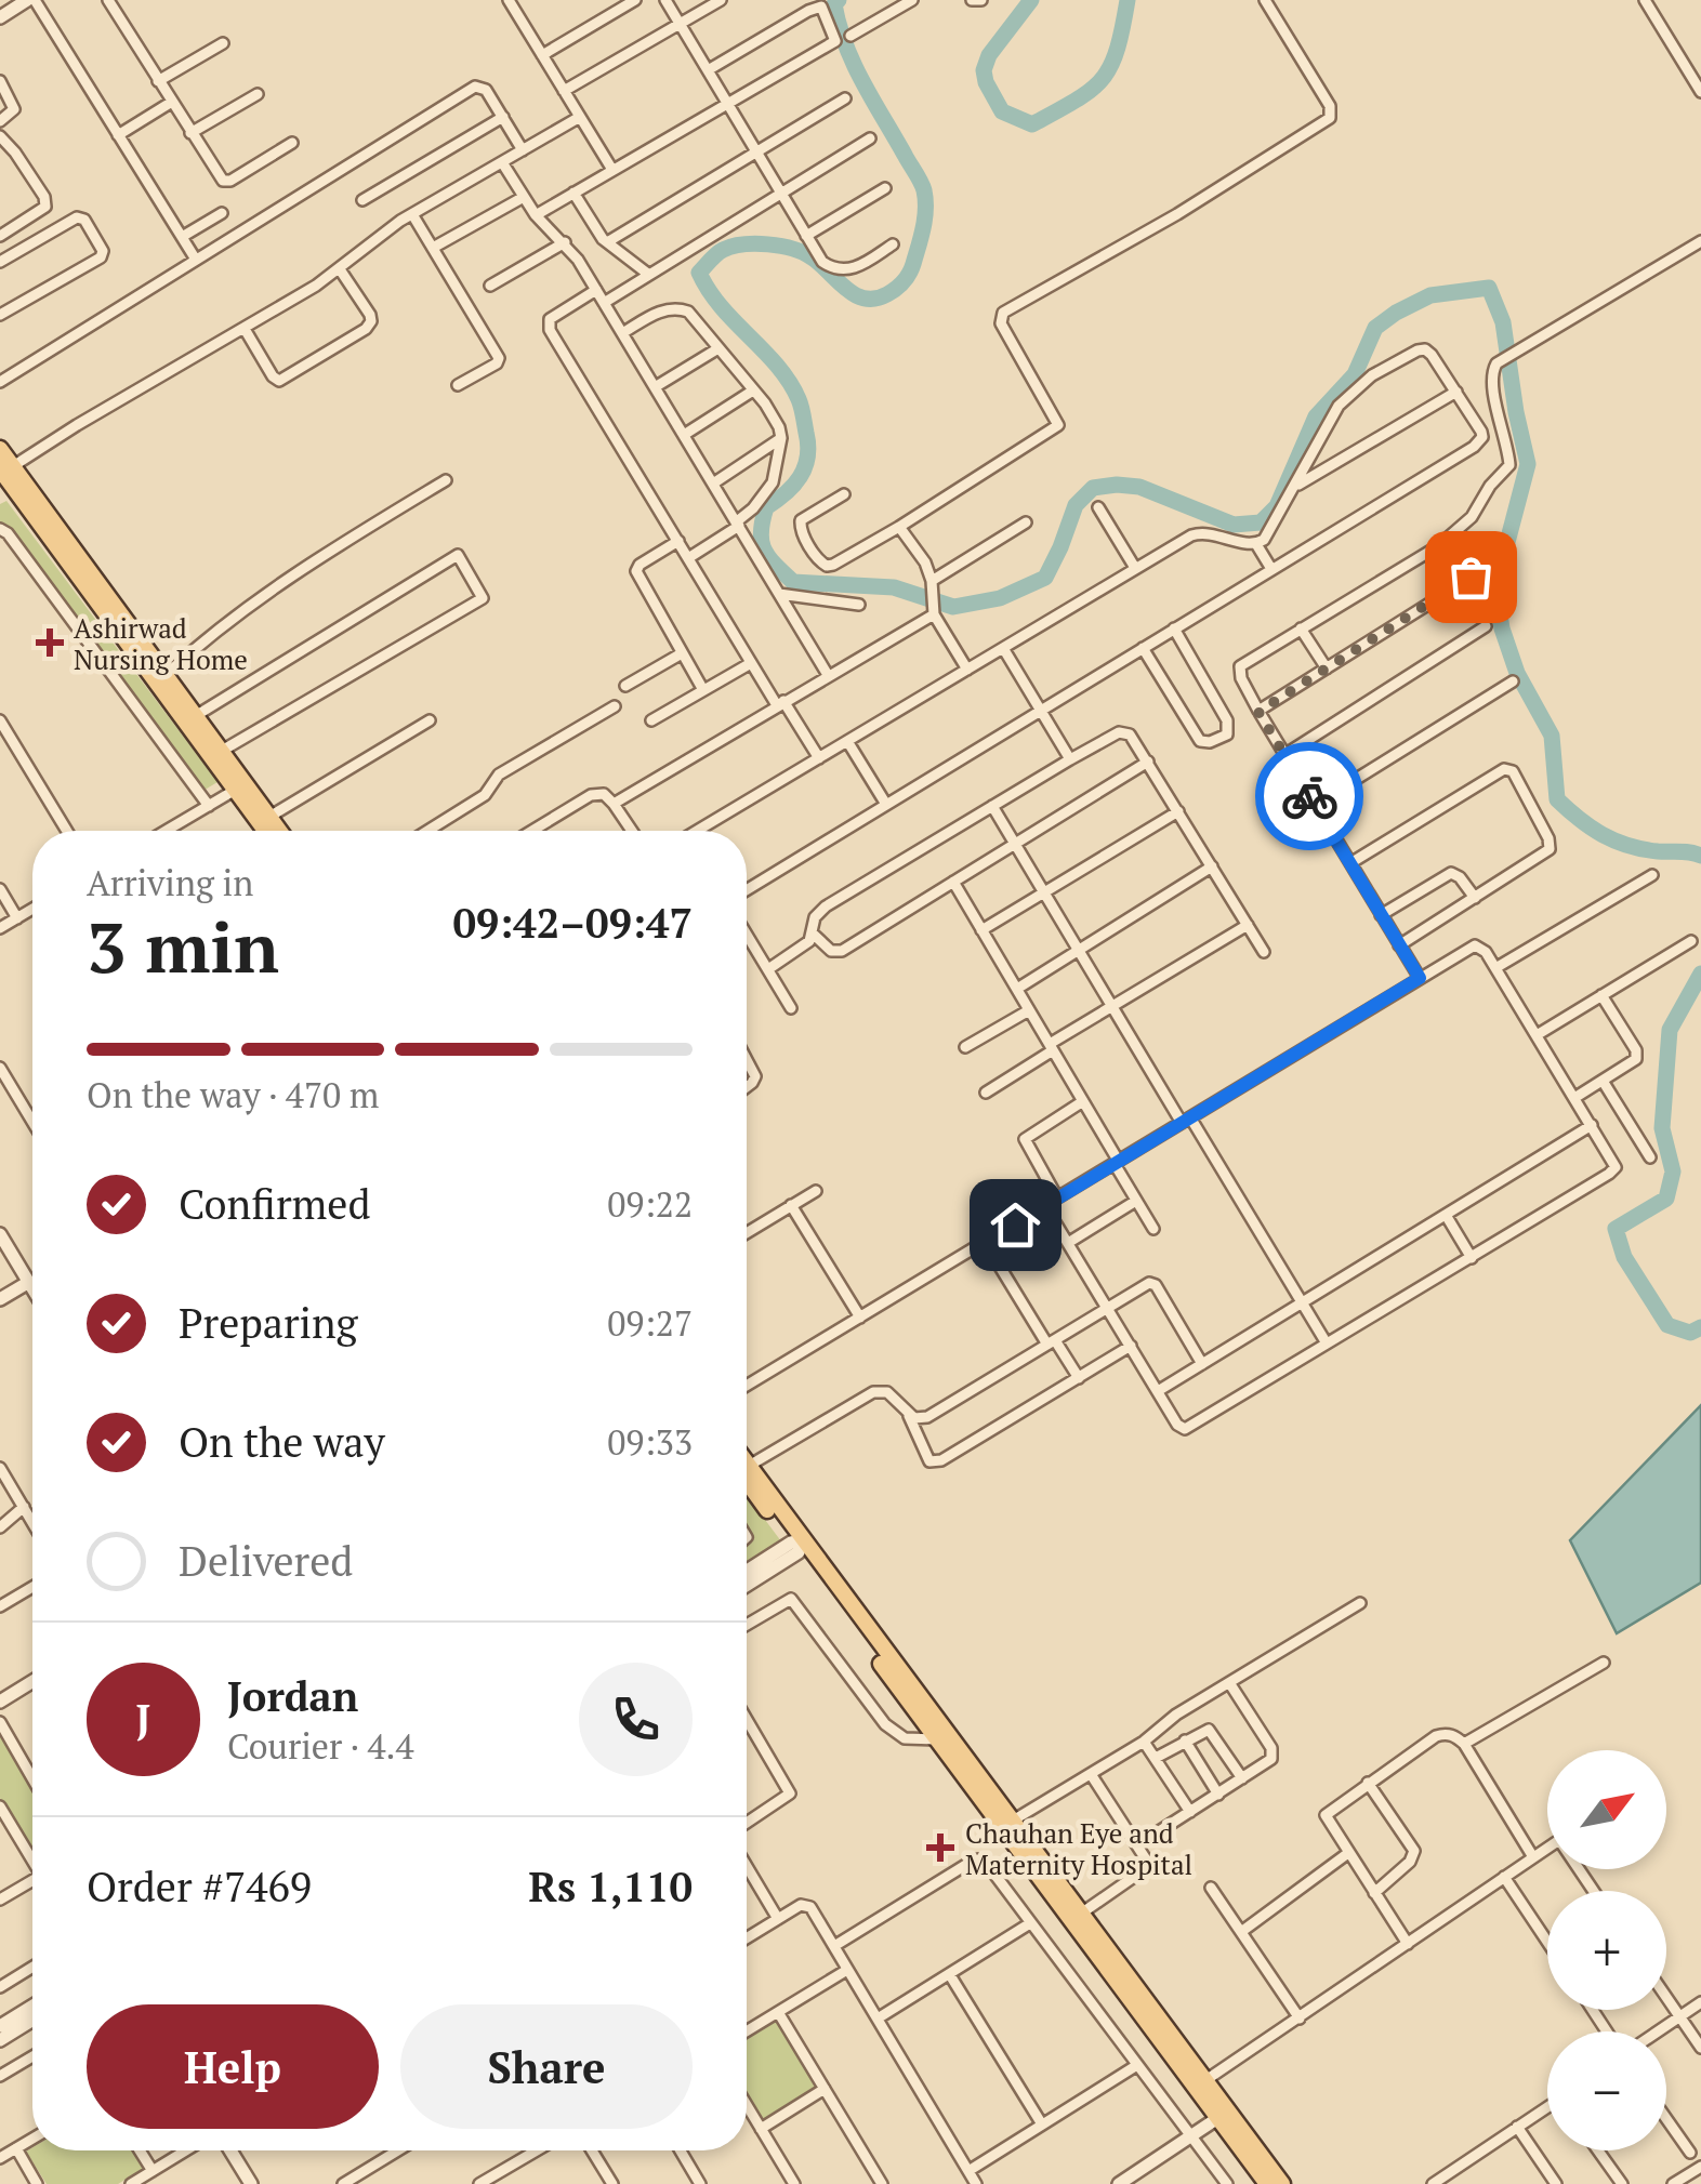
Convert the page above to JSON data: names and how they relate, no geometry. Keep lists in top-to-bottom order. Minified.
{"places":{"health":["Ashirwad Nursing Home","Chauhan Eye and Maternity Hospital"]},"north":"top right","page":{"heading":["3 min","Arriving in","09:42–09:47"],"panel":["Jordan","Courier · 4.4","Order #7469","Rs 1,110"],"bar":"On the way · 470 m","list":[["Confirmed","09:22"],["Preparing","09:27"],["On the way","09:33"],"Delivered"],"round":"J","map_buttons":["+","−"],"buttons":["Help","Share"]}}
